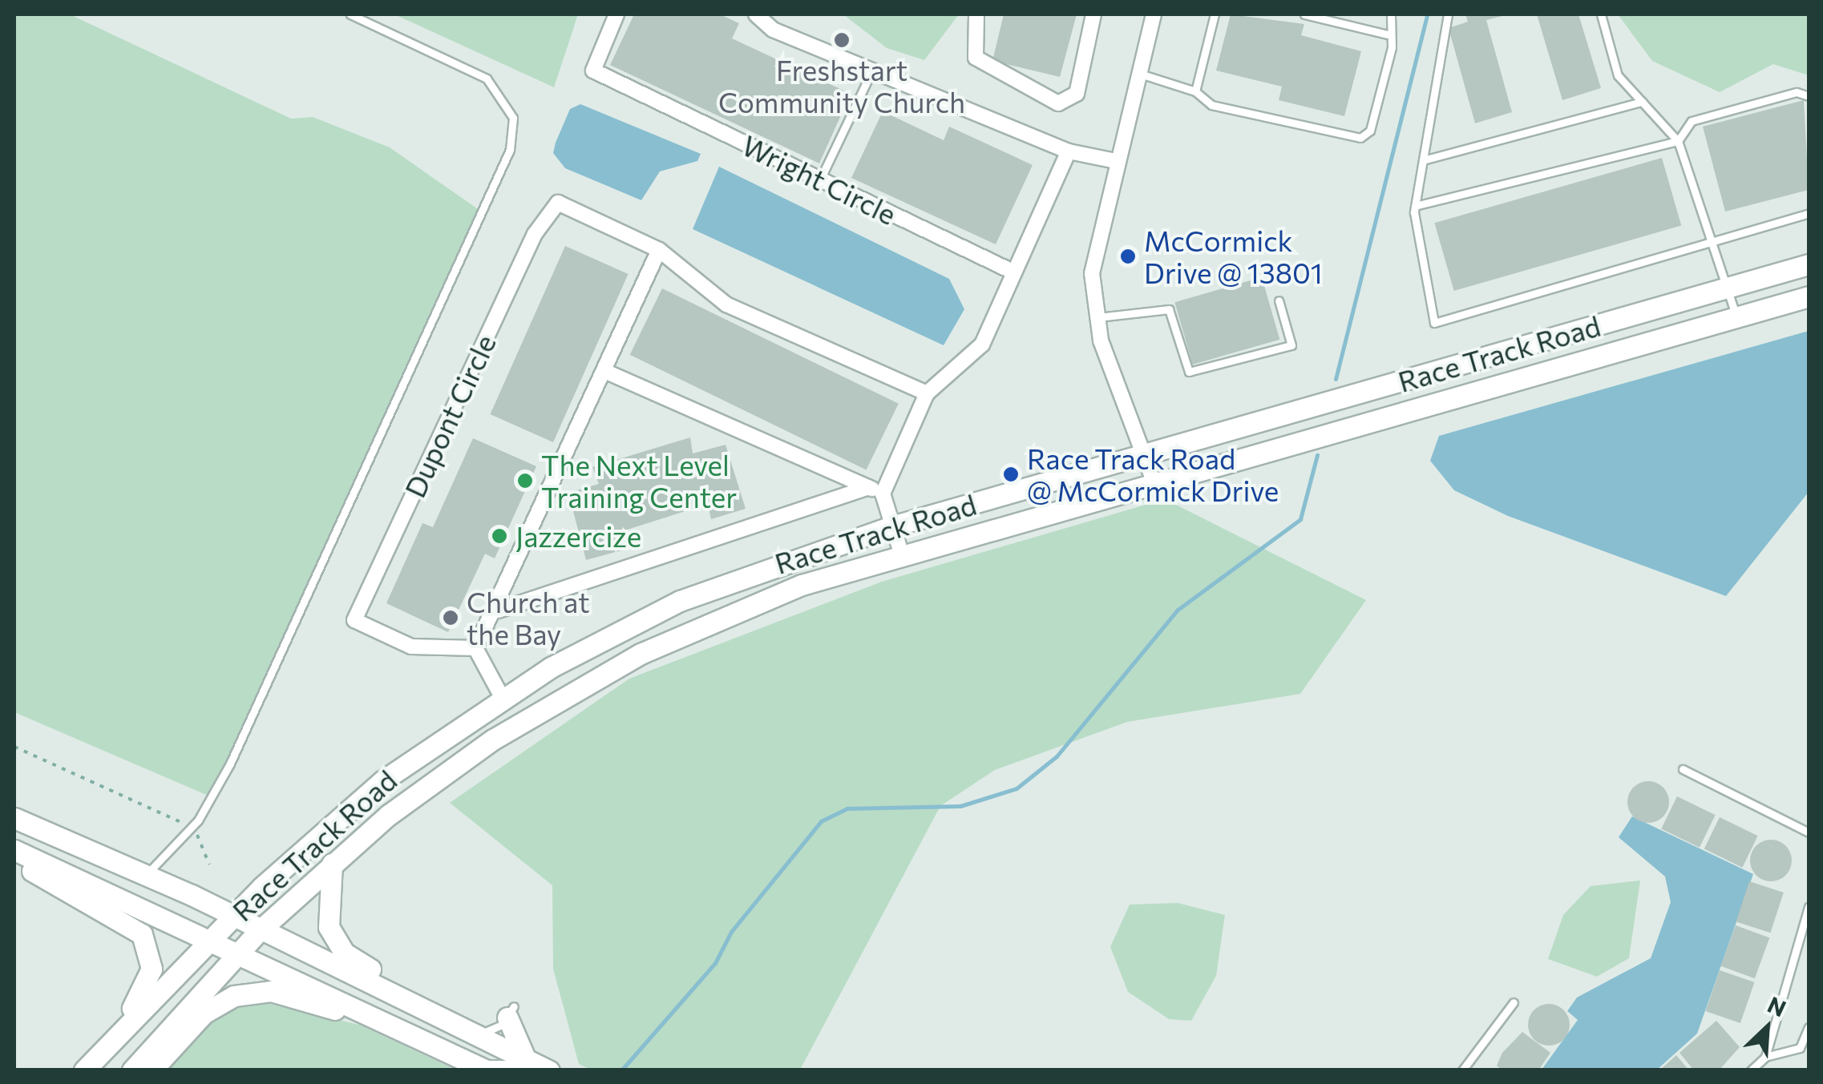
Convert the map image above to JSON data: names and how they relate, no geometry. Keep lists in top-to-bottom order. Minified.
{"streets":{"main road":["Race Track Road"],"street":["Wright Circle","Dupont Circle"]},"places":["Freshstart Community Church","McCormick Drive @ 13801","Race Track Road @ McCormick Drive","The Next Level Training Center","Jazzercize","Church at the Bay"],"north":"top right"}
